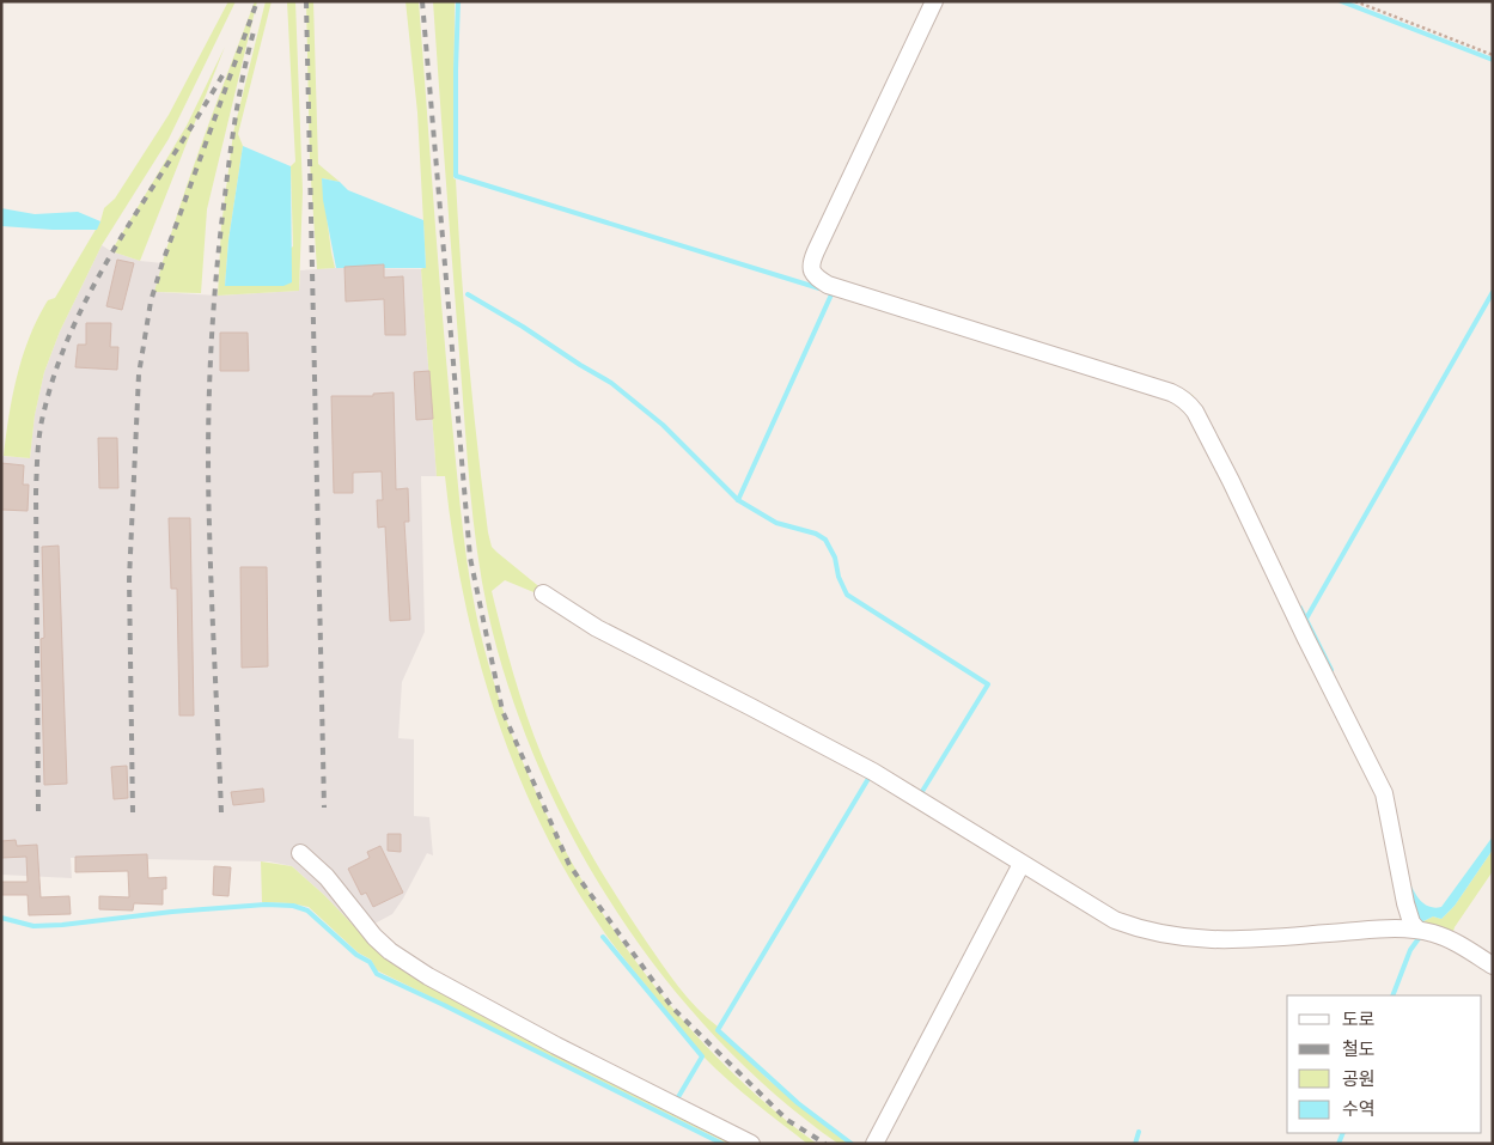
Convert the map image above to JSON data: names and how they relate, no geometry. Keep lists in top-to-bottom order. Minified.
{"legend":["도로","철도","공원","수역"]}
